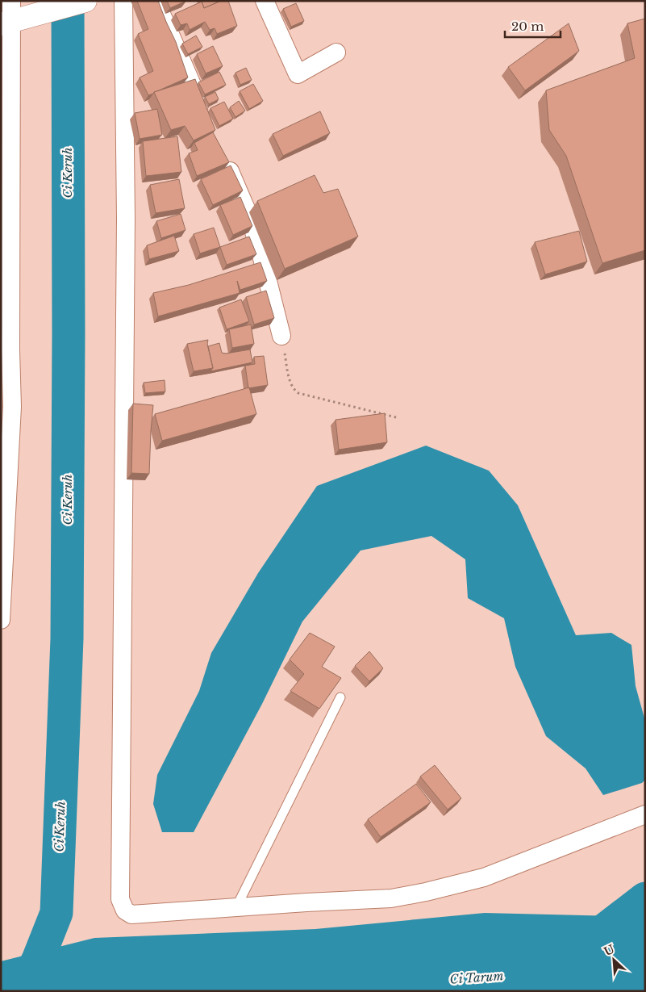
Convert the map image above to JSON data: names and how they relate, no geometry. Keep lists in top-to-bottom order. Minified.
{"water":["Ci Keruh","Ci Tarum"],"scale_bar":"20 m","north":"top left"}
